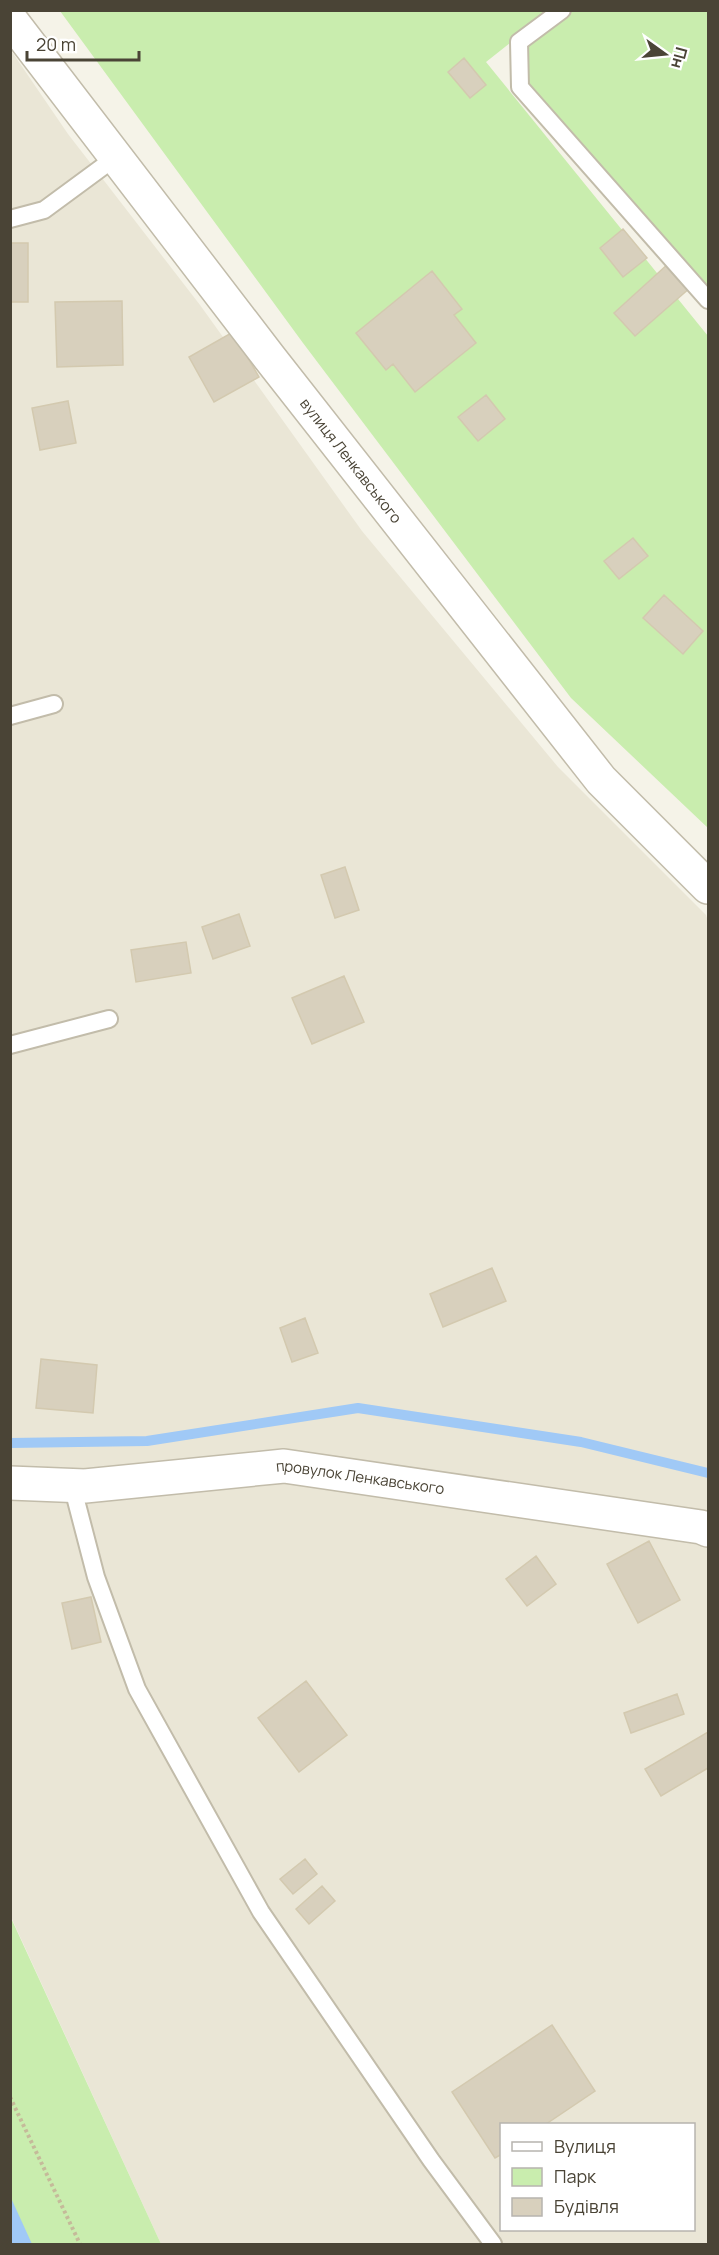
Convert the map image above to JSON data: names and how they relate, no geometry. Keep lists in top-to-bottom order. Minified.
{"streets":{"street":["вулиця Ленкавського","провулок Ленкавського"]},"legend":["Вулиця","Парк","Будівля"],"scale_bar":"20 m","north":"right"}
